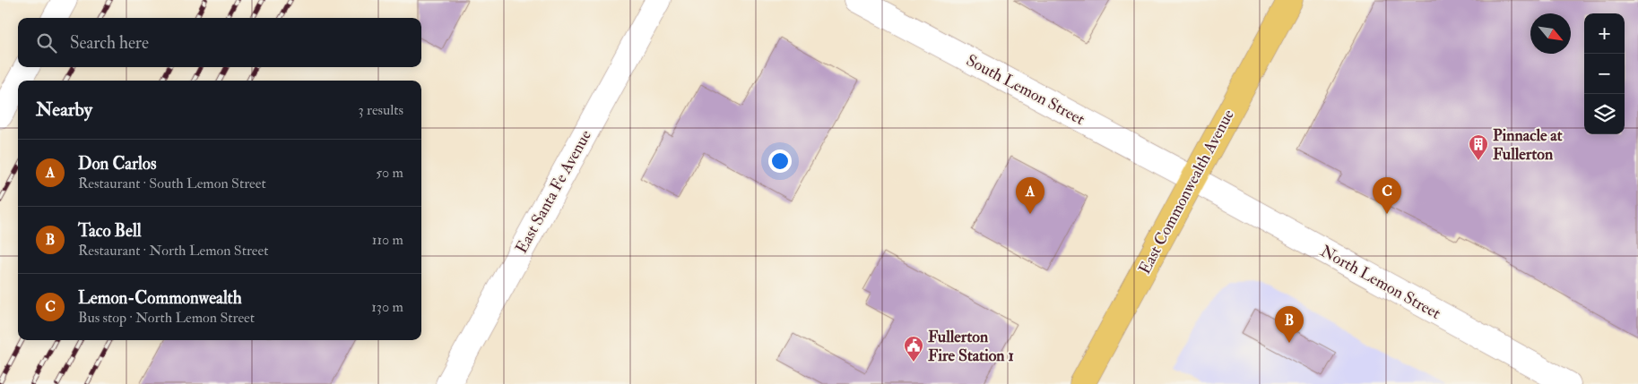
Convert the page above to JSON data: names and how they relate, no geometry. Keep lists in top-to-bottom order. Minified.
{"streets":{"main road":["East Commonwealth Avenue"],"street":["South Lemon Street","East Santa Fe Avenue","North Lemon Street"]},"crossings":[["South Lemon Street","East Commonwealth Avenue"],["South Lemon Street","North Lemon Street"],["East Commonwealth Avenue","North Lemon Street"]],"places":{"building":["Pinnacle at Fullerton"],"public building":["Fullerton Fire Station 1"]},"north":"bottom right","page":{"map_buttons":["+","−"],"search":"Search here","heading":["Nearby","3 results"],"list":[{"mark":"A","name":"Don Carlos","note":"Restaurant · South Lemon Street","value":"50 m"},{"mark":"B","name":"Taco Bell","note":"Restaurant · North Lemon Street","value":"110 m"},{"mark":"C","name":"Lemon-Commonwealth","note":"Bus stop · North Lemon Street","value":"130 m"}],"pins":["A","C","B"]}}
